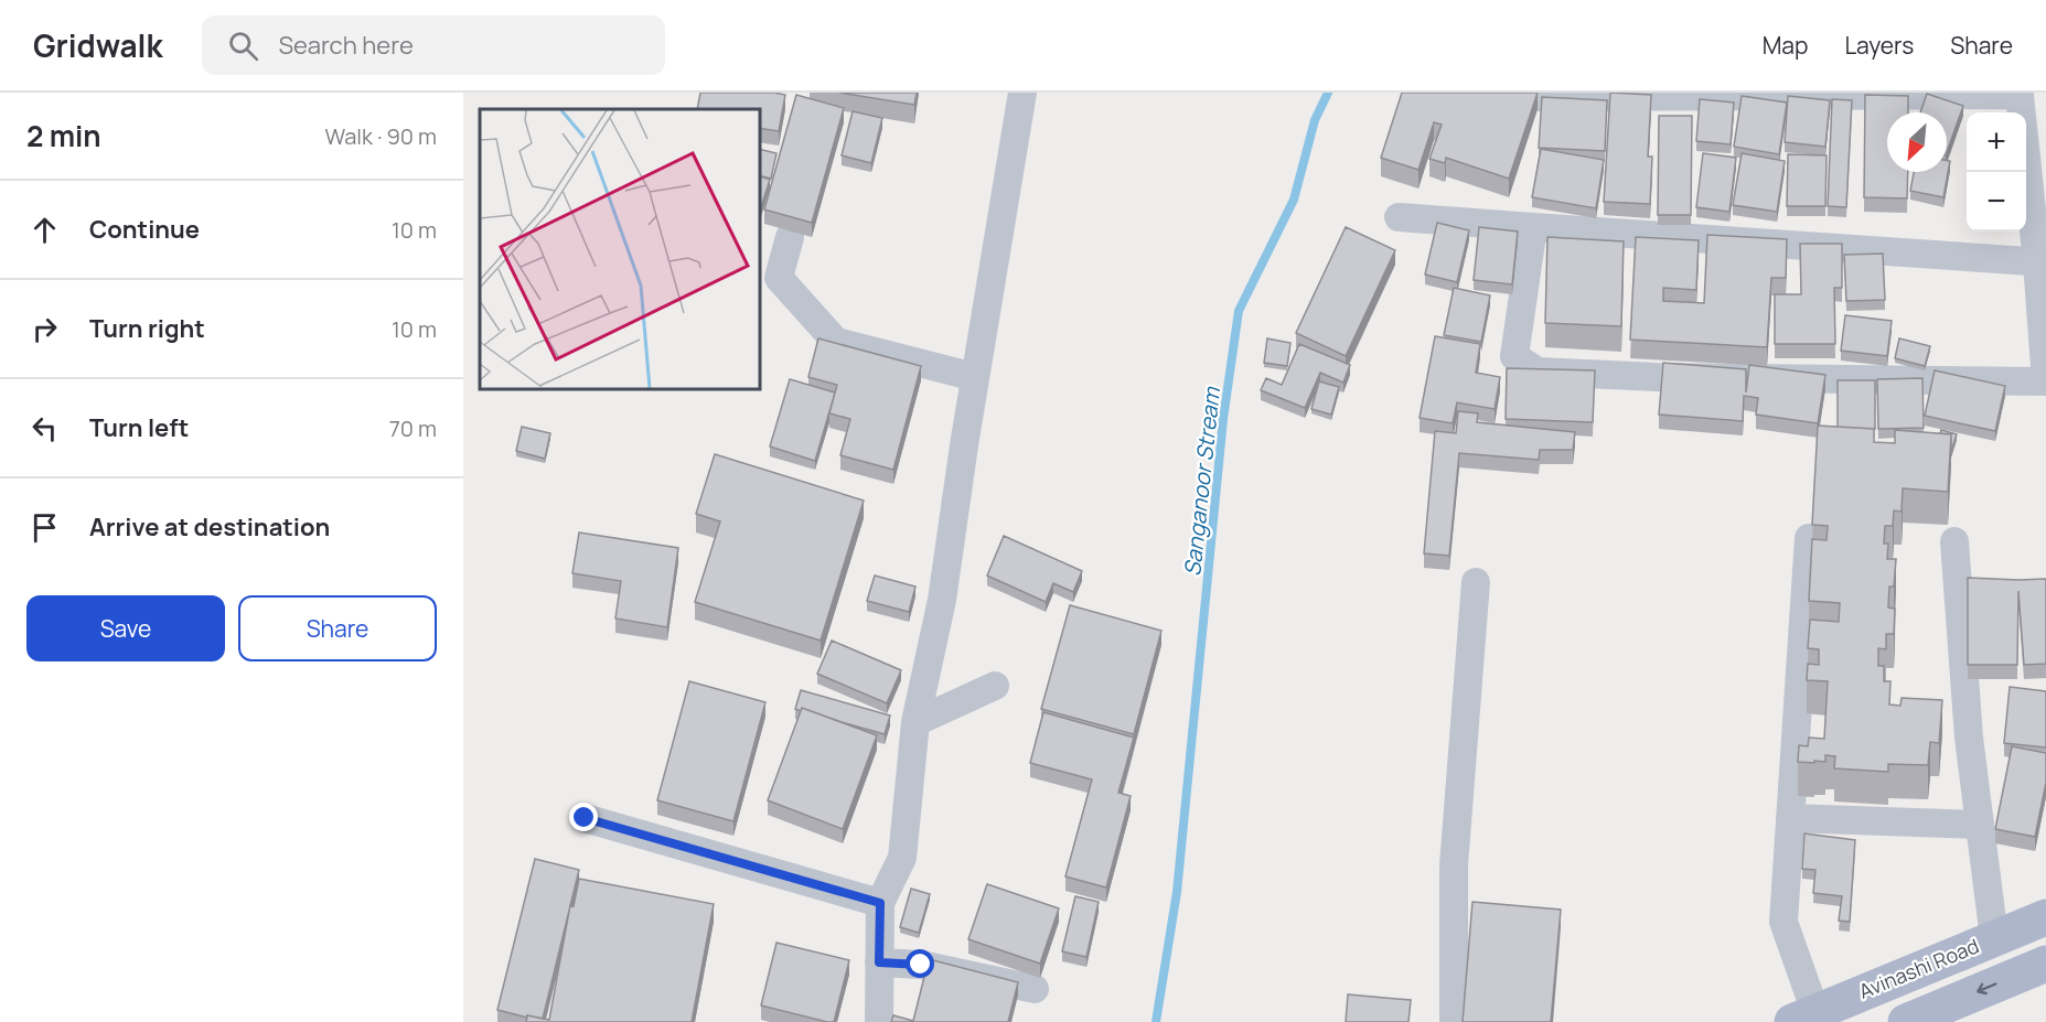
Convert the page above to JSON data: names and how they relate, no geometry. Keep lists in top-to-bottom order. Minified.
{"streets":{"main road":["Avinashi Road"]},"water":["Sanganoor Stream"],"north":"bottom left","page":{"header":"Gridwalk","search":"Search here","nav":["Map","Layers","Share"],"heading":["2 min","Walk · 90 m"],"map_buttons":["+","−"],"list":[["Continue","10 m"],["Turn right","10 m"],["Turn left","70 m"],"Arrive at destination"],"buttons":["Save","Share"]}}
